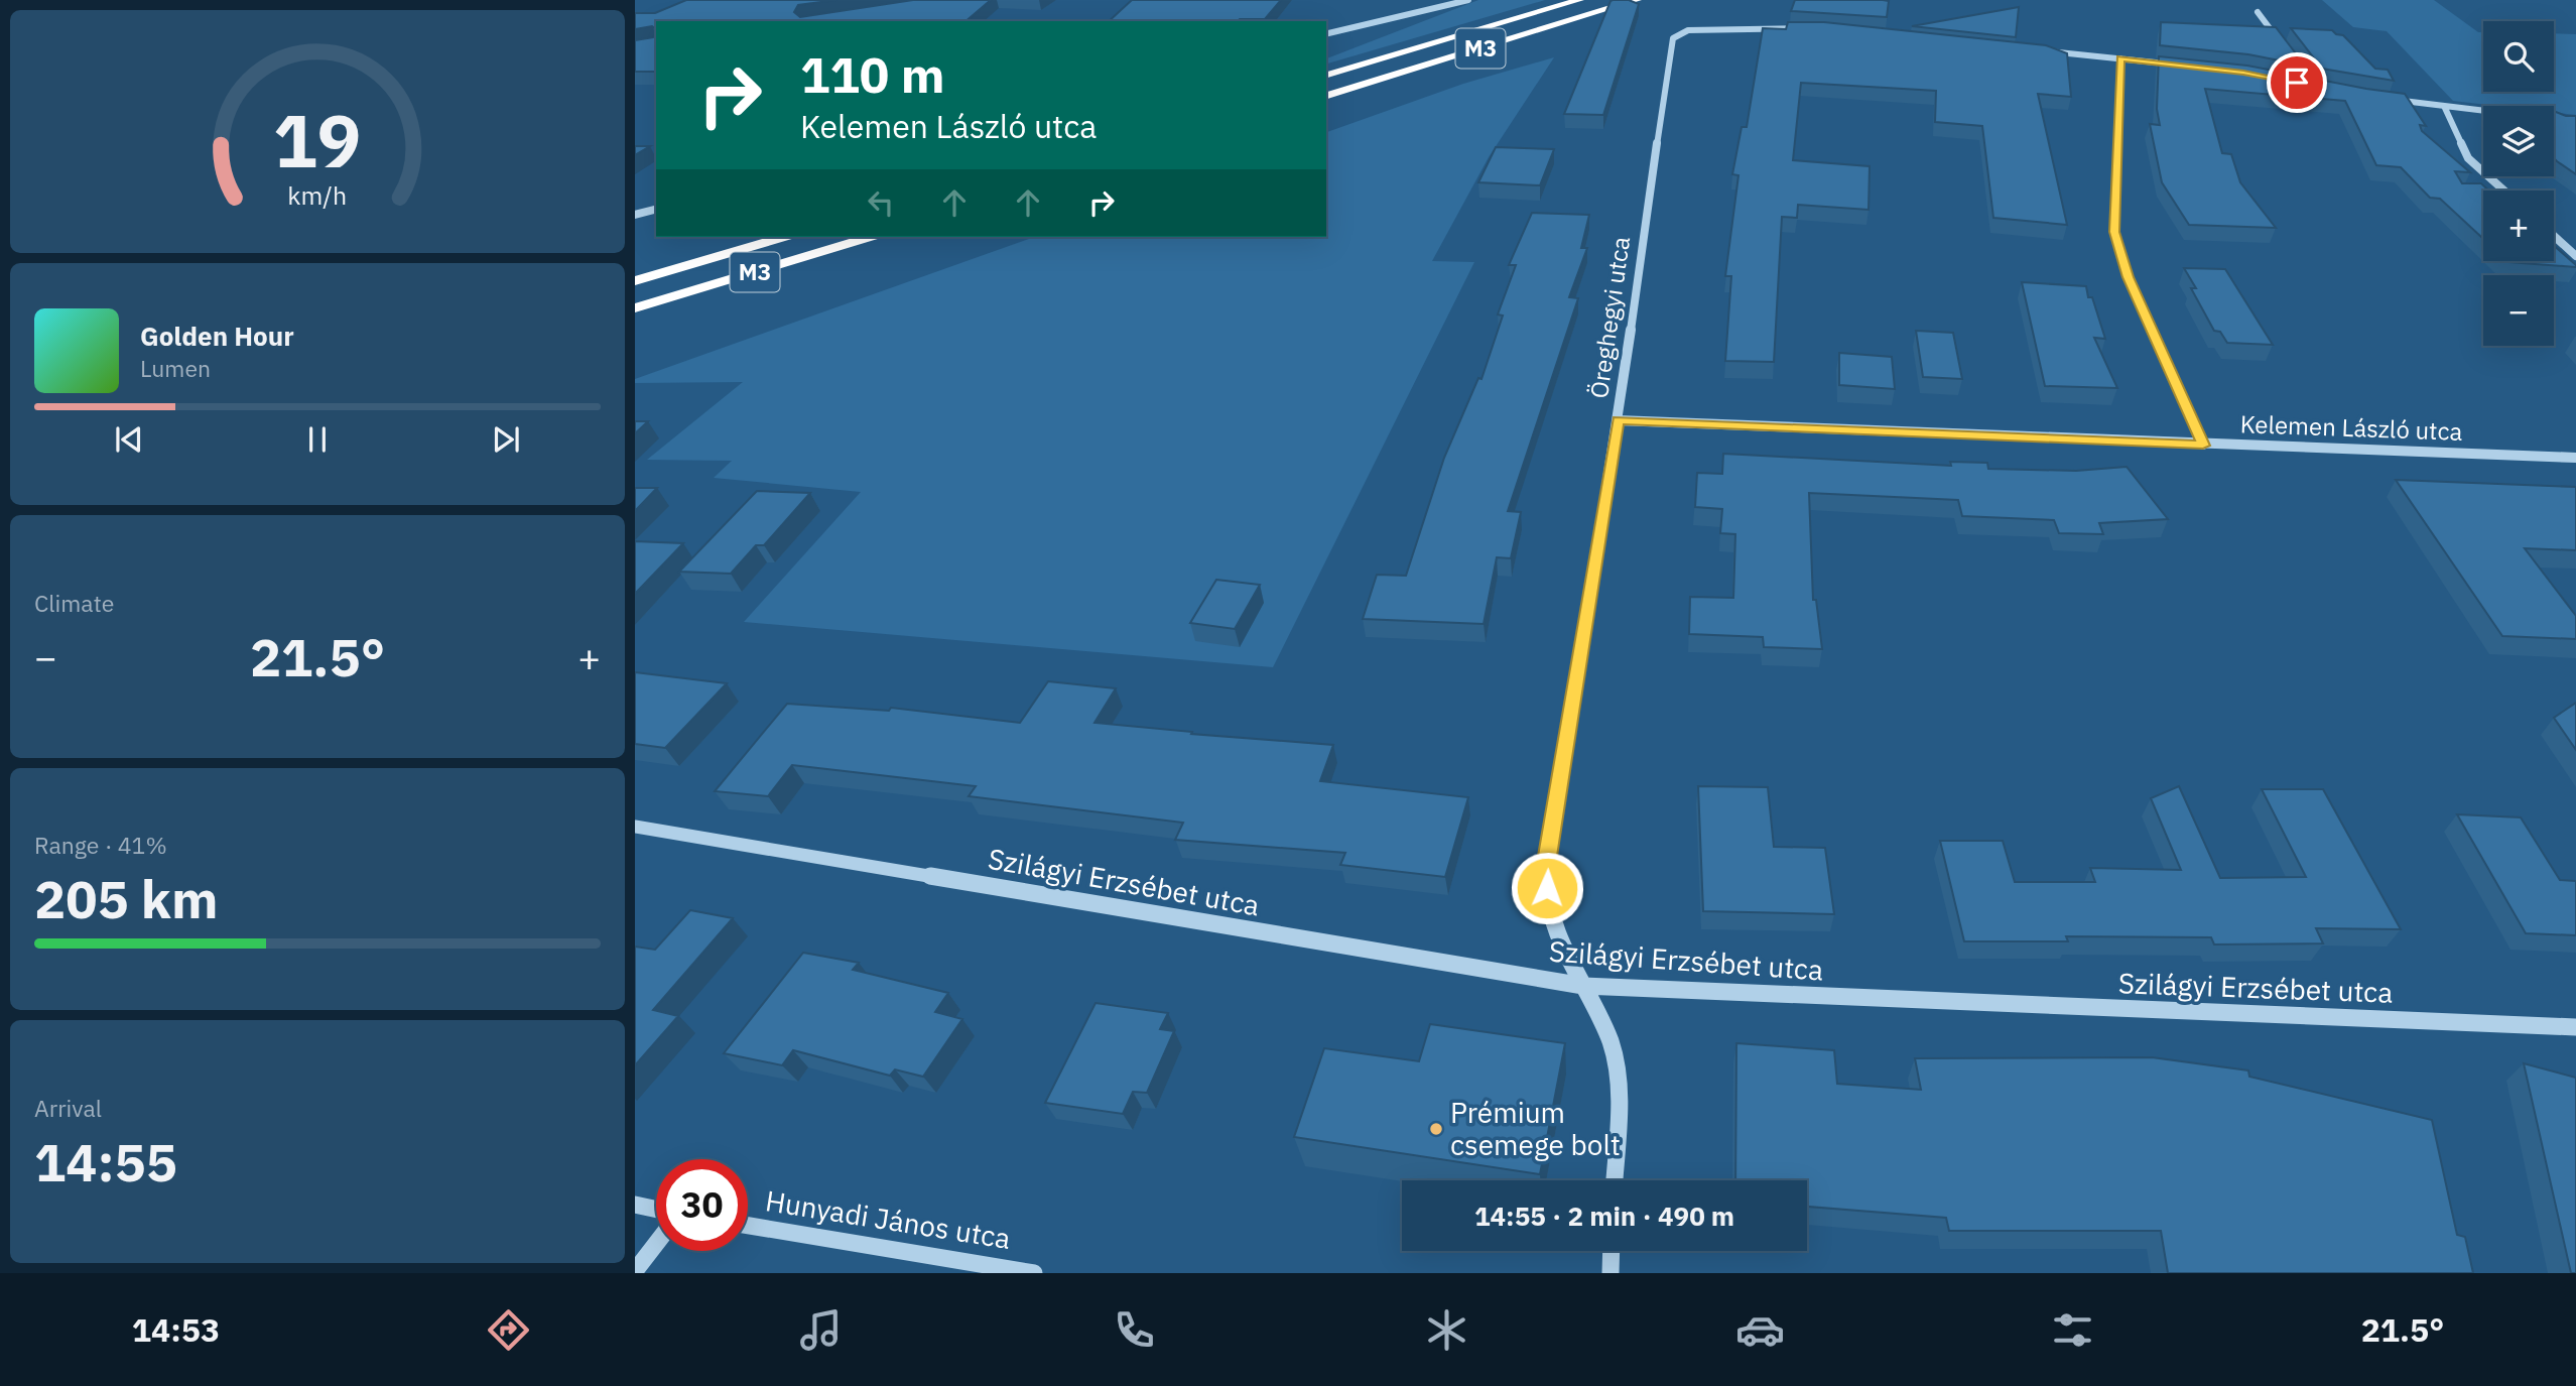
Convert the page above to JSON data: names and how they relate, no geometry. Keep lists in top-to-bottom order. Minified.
{"streets":{"highway":["M3"],"street":["Öreghegyi utca","Kelemen László utca","Szilágyi Erzsébet utca","Hunyadi János utca"]},"crossings":[["Öreghegyi utca","Kelemen László utca"],["Öreghegyi utca","Szilágyi Erzsébet utca"]],"places":["Prémium csemege bolt"],"page":{"map_buttons":["+","−"],"turn":["110 m","Kelemen László utca"],"song":["Golden Hour","Lumen"],"tile":["Climate",["Range · 41%","205 km"],["Arrival","14:55"]],"heat":["−","21.5°","+"],"limit":"30","trip":"14:55 · 2 min · 490 m","tabs":["14:53","21.5°"],"gauge":["19","km/h"]}}
